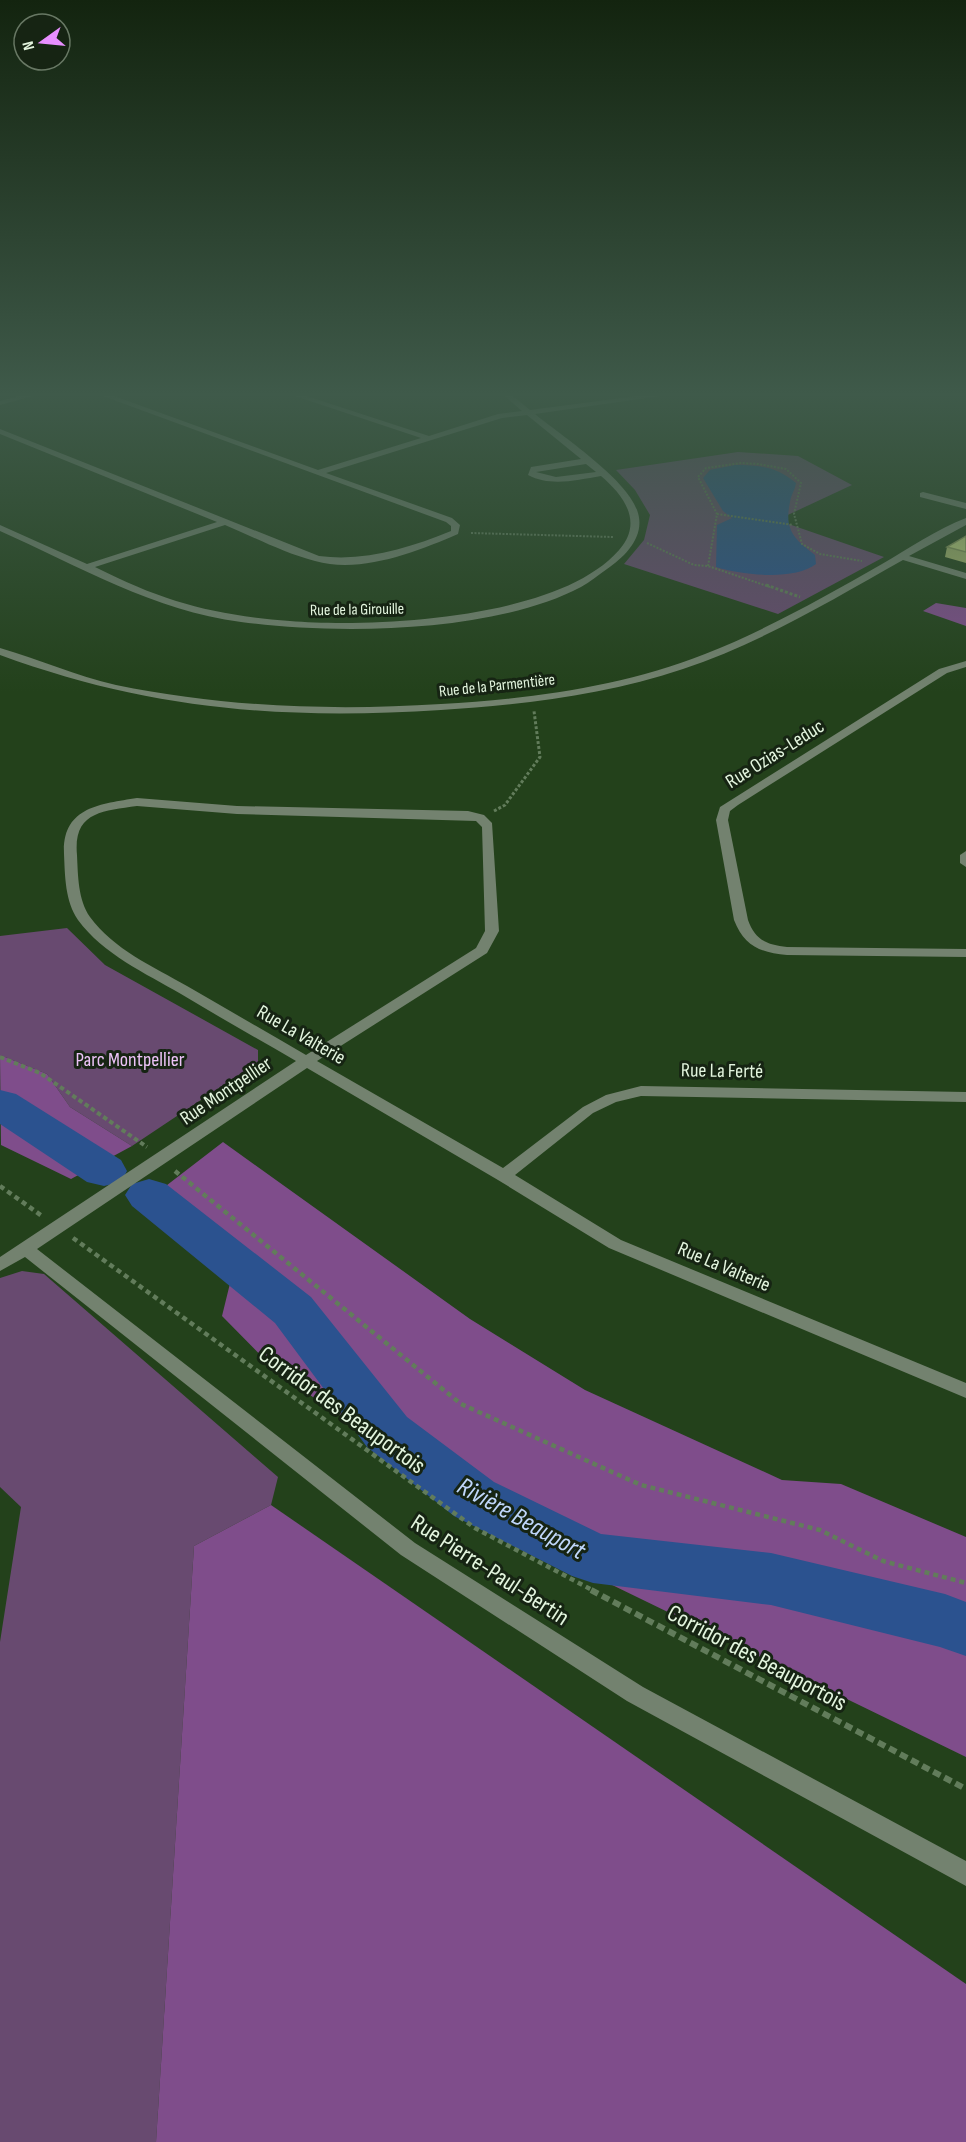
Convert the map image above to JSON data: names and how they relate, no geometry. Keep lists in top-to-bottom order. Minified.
{"streets":{"street":["Rue de la Girouille","Rue de la Parmentière","Rue Ozias-Leduc","Rue La Valterie","Rue La Ferté","Rue Montpellier","Rue Pierre-Paul-Bertin"],"path":["Corridor des Beauportois"]},"crossings":[["Rue La Valterie","Rue La Ferté"],["Rue La Valterie","Rue Montpellier"],["Rue Montpellier","Corridor des Beauportois"],["Rue Montpellier","Rue Pierre-Paul-Bertin"]],"water":["Rivière Beauport"],"parks":["Parc Montpellier"],"north":"left"}
